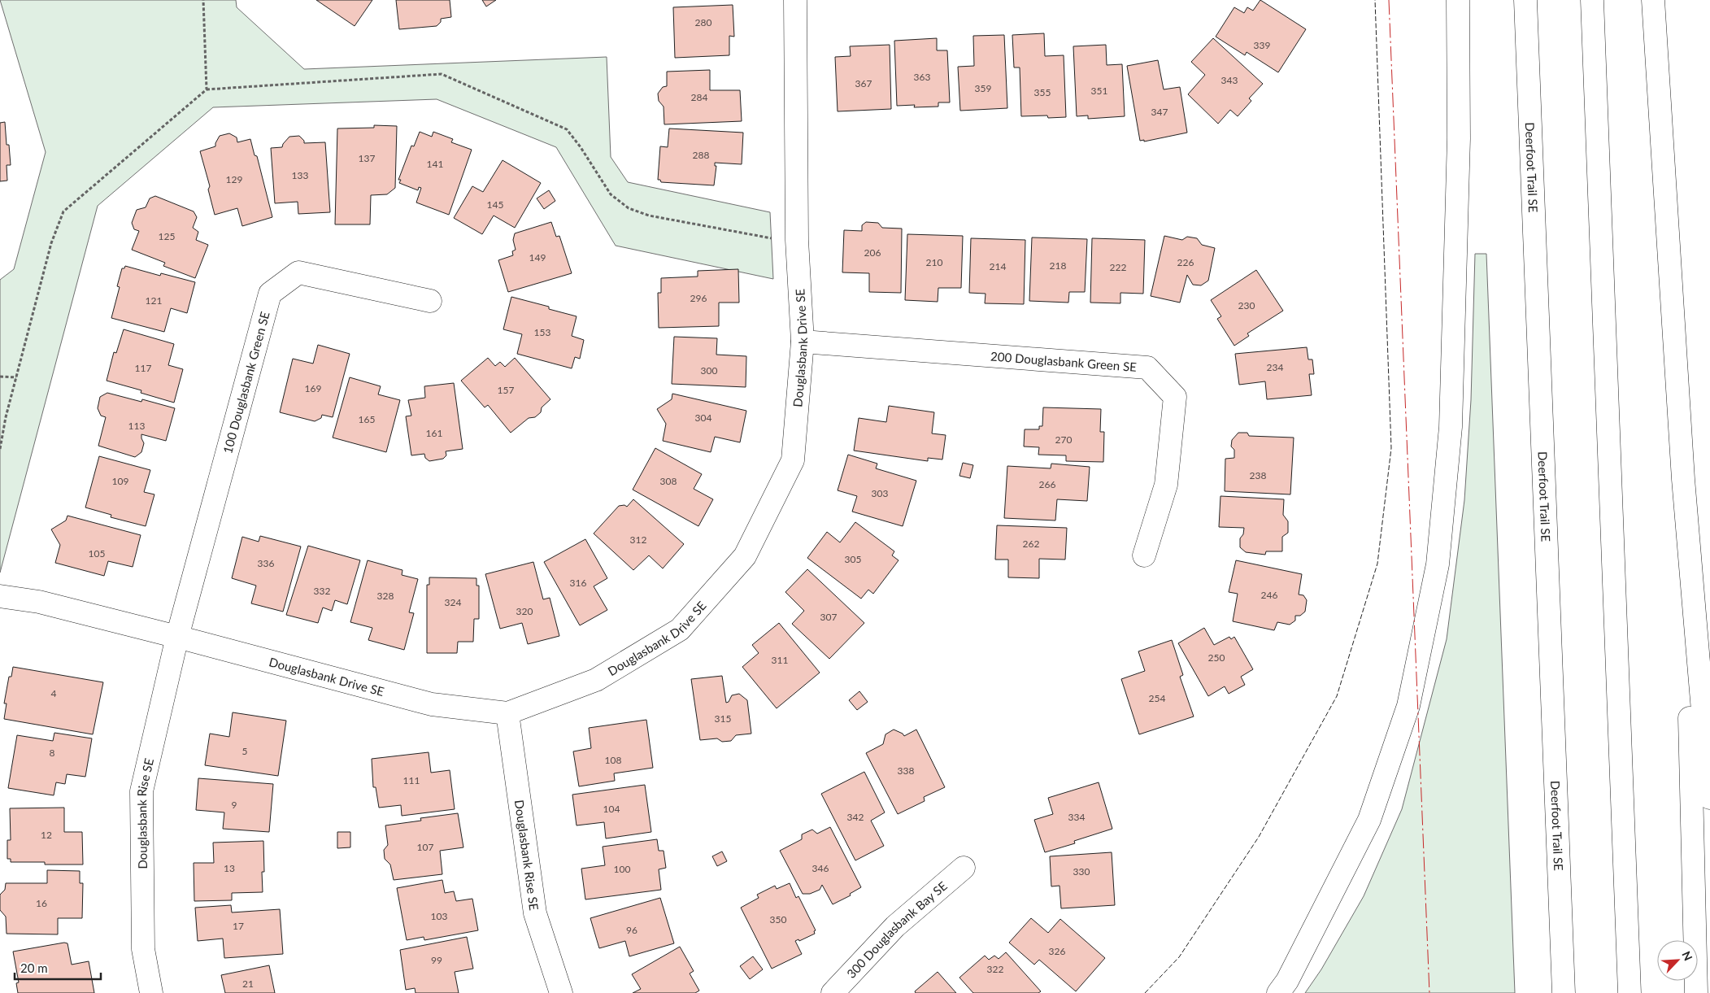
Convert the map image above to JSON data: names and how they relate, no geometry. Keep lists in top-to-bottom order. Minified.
{"streets":{"main road":["Deerfoot Trail SE","Douglasbank Drive SE","200 Douglasbank Green SE","100 Douglasbank Green SE","Douglasbank Rise SE","300 Douglasbank Bay SE"]},"crossings":[["Douglasbank Drive SE","200 Douglasbank Green SE"],["Douglasbank Drive SE","100 Douglasbank Green SE"],["Douglasbank Drive SE","Douglasbank Rise SE"],["100 Douglasbank Green SE","Douglasbank Rise SE"]],"house_numbers":["280","339","363","343","367","359","351","355","284","347","288","137","141","133","129","145","125","206","149","210","226","218","214","222","296","121","230","153","234","117","300","169","157","304","165","113","161","270","238","109","308","266","303","312","262","105","305","336","316","332","246","328","324","320","307","250","311","4","254","315","5","8","108","338","111","9","104","342","334","12","107","13","346","100","330","16","103","350","17","96","326","99","322","21"],"scale_bar":"20 m","north":"top right"}
